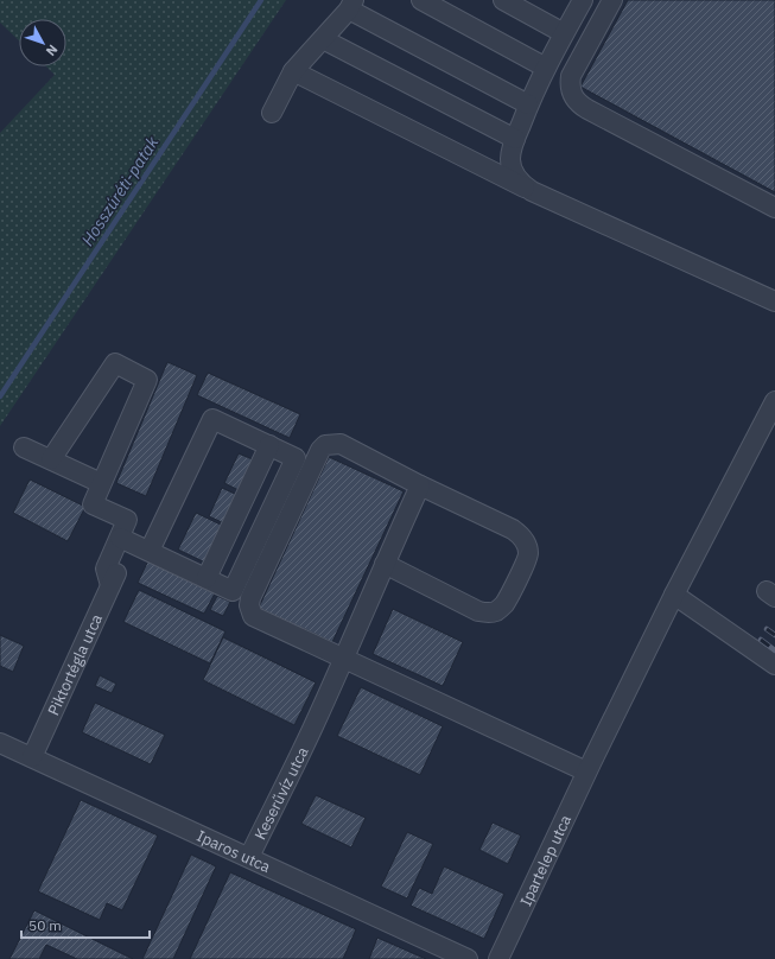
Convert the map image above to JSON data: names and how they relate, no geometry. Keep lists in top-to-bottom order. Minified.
{"streets":{"street":["Piktortégla utca","Keserűvíz utca","Iparos utca","Ipartelep utca"]},"crossings":[["Piktortégla utca","Iparos utca"],["Keserűvíz utca","Iparos utca"]],"water":["Hosszúréti-patak"],"scale_bar":"50 m","north":"bottom right"}
